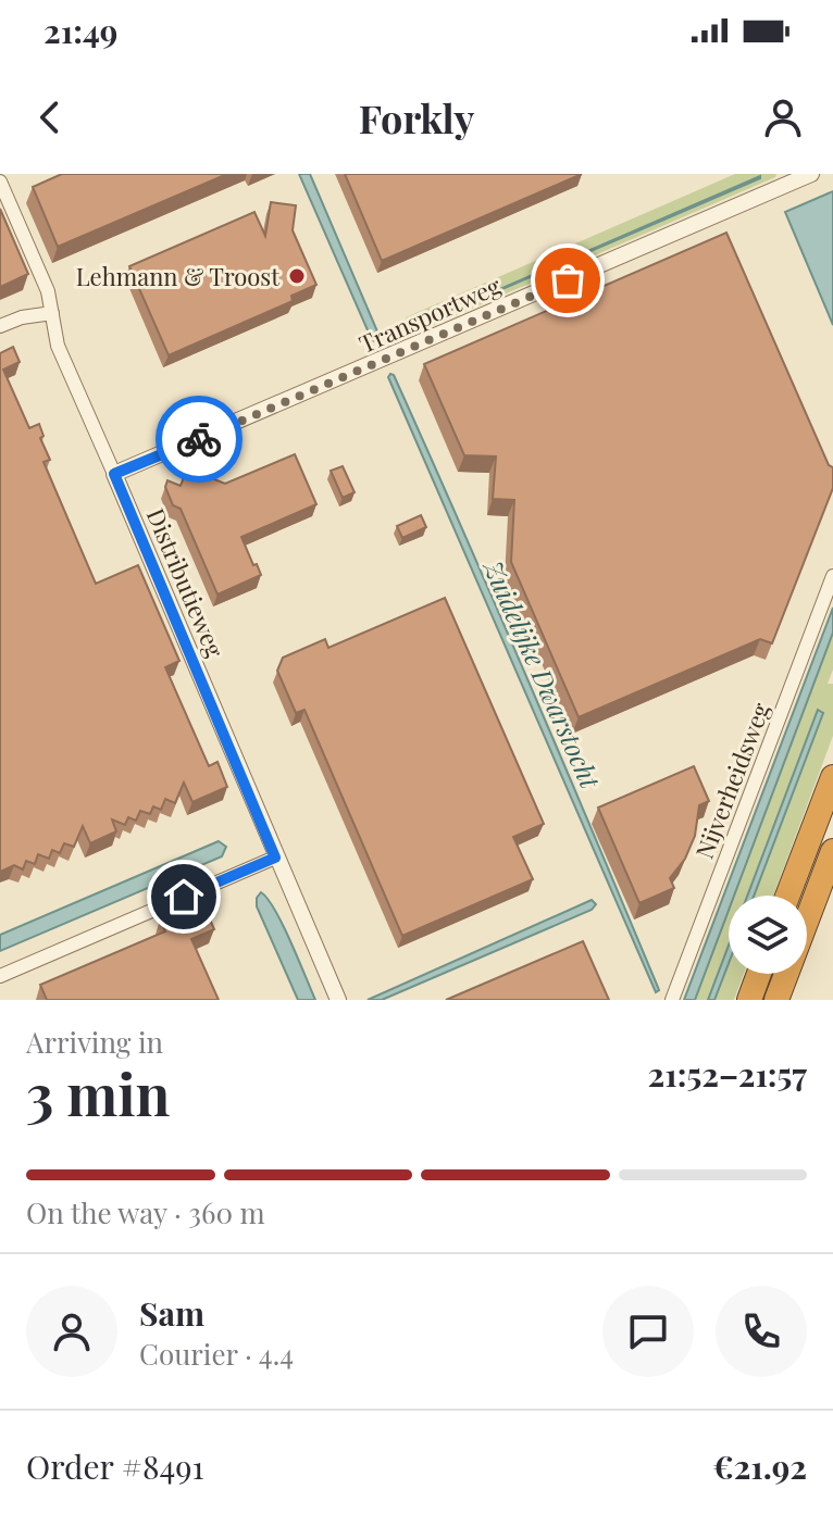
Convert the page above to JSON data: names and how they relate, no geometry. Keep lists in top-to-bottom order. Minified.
{"streets":{"street":["Transportweg","Distributieweg","Nijverheidsweg"]},"crossings":[["Transportweg","Distributieweg"]],"water":["Zuidelijke Dwarstocht"],"places":["Lehmann & Troost"],"page":{"status":"21:49","header":"Forkly","heading":["3 min","Arriving in","21:52–21:57"],"panel":["Sam","Courier · 4.4","Order #8491","€21.92"],"bar":"On the way · 360 m"}}
